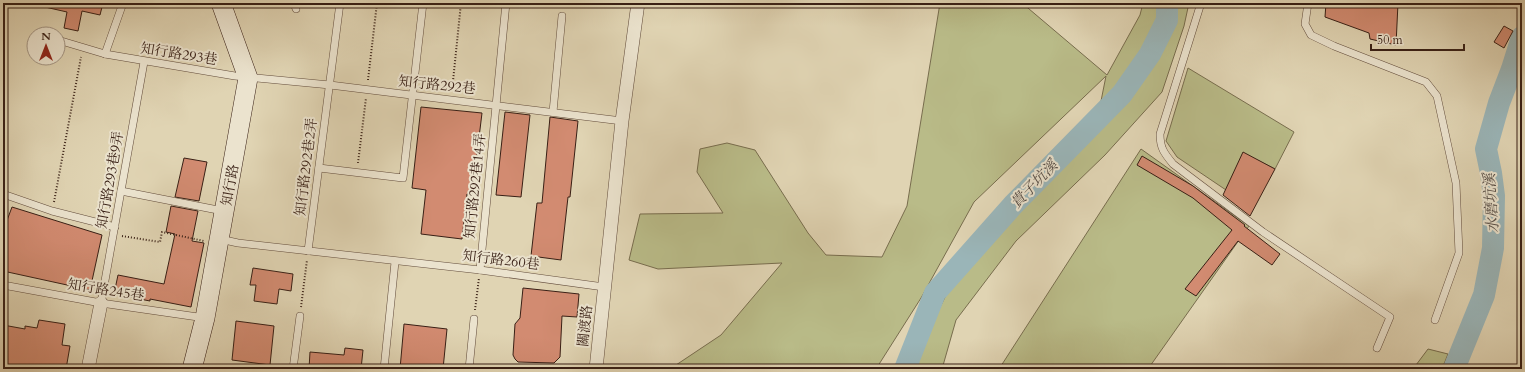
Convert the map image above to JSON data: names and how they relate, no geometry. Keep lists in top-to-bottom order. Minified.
{"streets":{"street":["知行路","關渡路"],"lane":["知行路293巷","知行路292巷","知行路292巷2弄","知行路293巷9弄","知行路292巷14弄","知行路260巷","知行路245巷"]},"crossings":[["知行路293巷","知行路292巷"],["知行路293巷","知行路293巷9弄"],["知行路293巷","知行路"],["知行路292巷","知行路292巷2弄"],["知行路292巷","知行路"],["知行路292巷","知行路292巷14弄"],["知行路292巷","關渡路"],["知行路292巷2弄","知行路260巷"],["知行路293巷9弄","知行路245巷"],["知行路","知行路260巷"],["知行路","知行路245巷"],["知行路292巷14弄","知行路260巷"],["知行路260巷","關渡路"]],"water":["貴子坑溪","水磨坑溪"],"scale_bar":"50 m","north":"top"}
